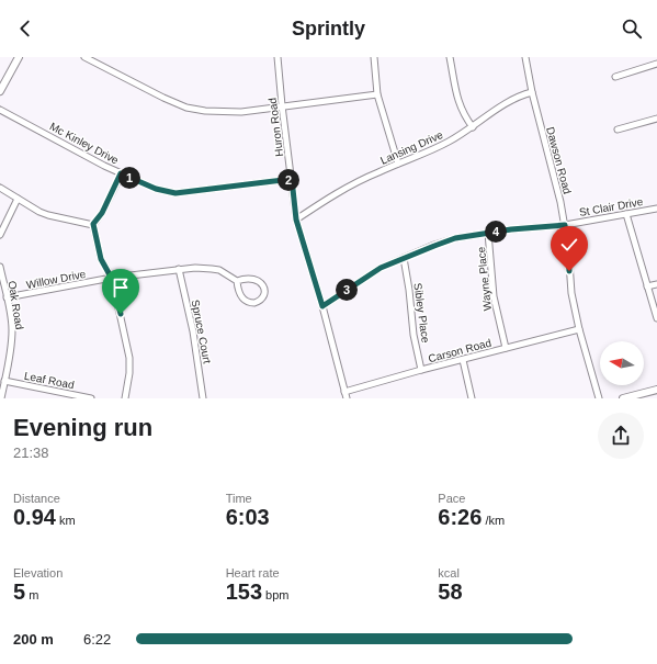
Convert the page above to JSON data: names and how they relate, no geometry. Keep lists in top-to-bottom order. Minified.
{"streets":{"street":["Huron Road","Mc Kinley Drive","Lansing Drive","Dawson Road","St Clair Drive","Willow Drive","Wayne Place","Oak Road","Sibley Place","Spruce Court","Carson Road","Leaf Road"]},"crossings":[["Huron Road","Mc Kinley Drive"],["Huron Road","Lansing Drive"],["Huron Road","St Clair Drive"],["Huron Road","Carson Road"],["Lansing Drive","Dawson Road"],["Dawson Road","St Clair Drive"],["Dawson Road","Carson Road"],["St Clair Drive","Wayne Place"],["St Clair Drive","Sibley Place"],["Willow Drive","Oak Road"],["Willow Drive","Spruce Court"],["Wayne Place","Carson Road"],["Oak Road","Leaf Road"],["Sibley Place","Carson Road"]],"north":"left","page":{"header":"Sprintly","pins":["1","2","4","3"],"heading":["Evening run","21:38"],"stats":[["Distance","0.94 km"],["Time","6:03"],["Pace","6:26 /km"],["Elevation","5 m"],["Heart rate","153 bpm"],["kcal","58"]],"list":[{"name":"200 m","note":"6:22"}]}}
